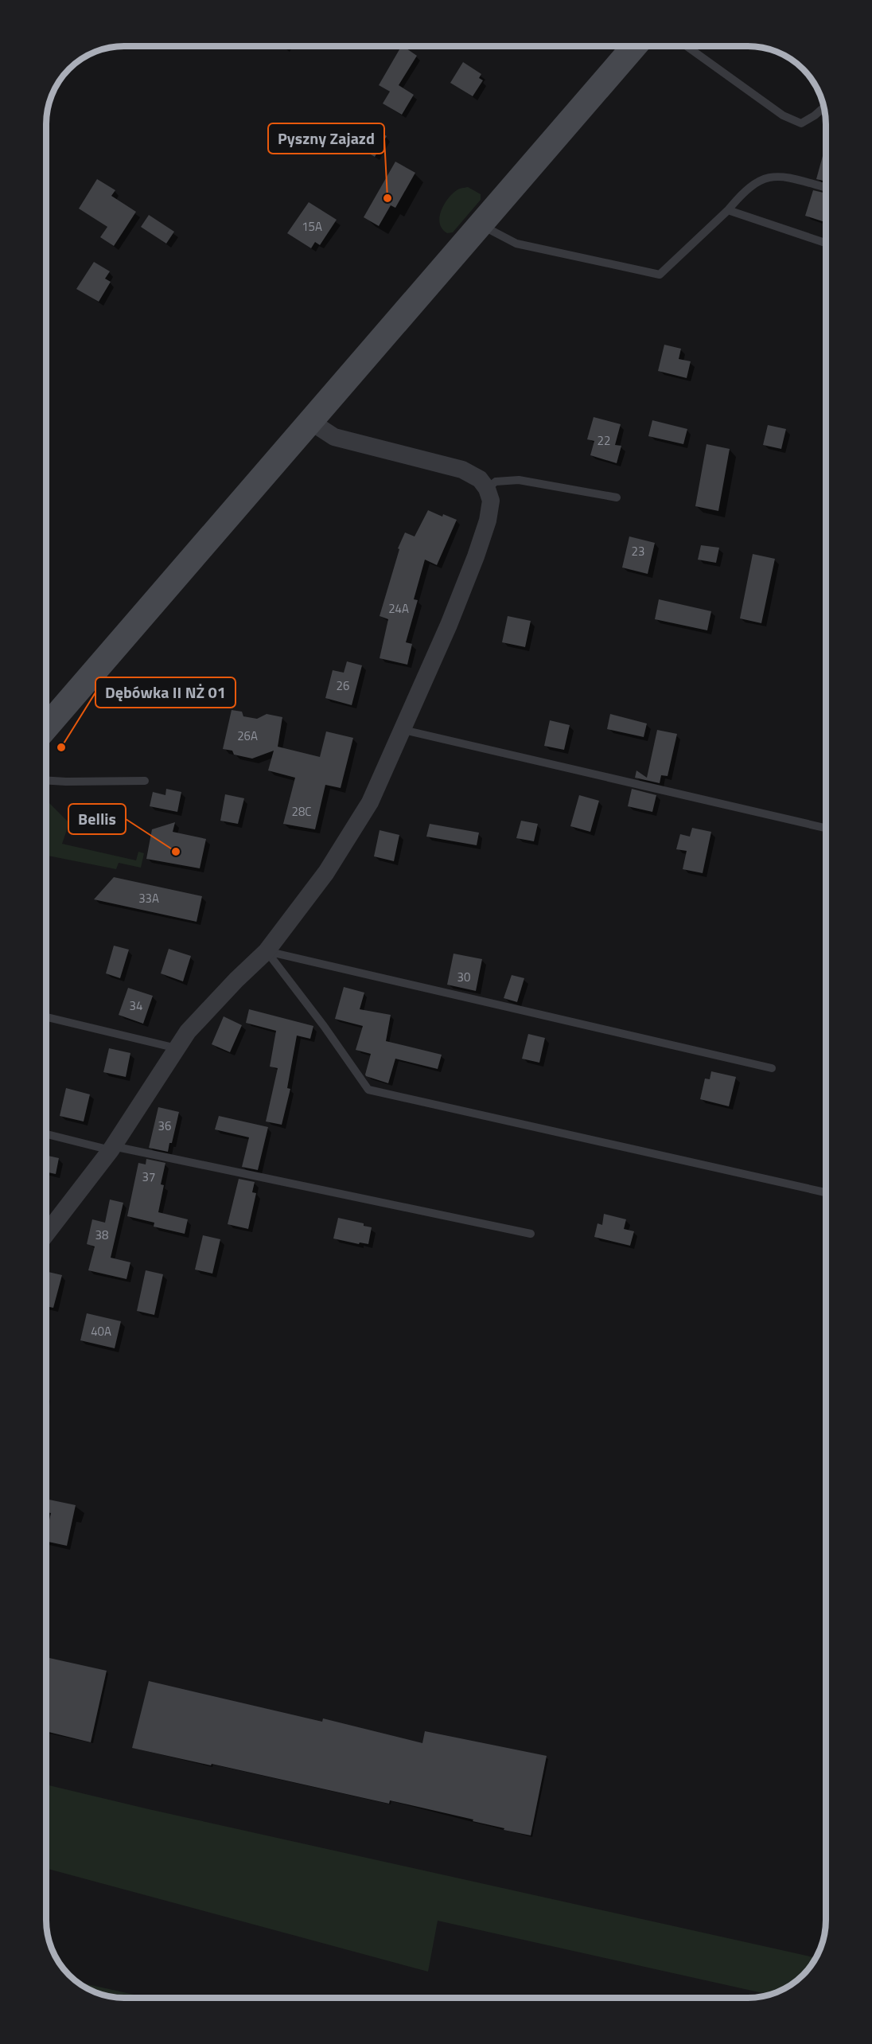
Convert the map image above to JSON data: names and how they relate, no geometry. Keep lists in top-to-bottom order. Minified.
{"places":["Pyszny Zajazd","Dębówka II NŻ 01","Bellis"],"house_numbers":["15A","22","23","24A","26","26A","28C","33A","30","34","36","37","38","40A"]}
